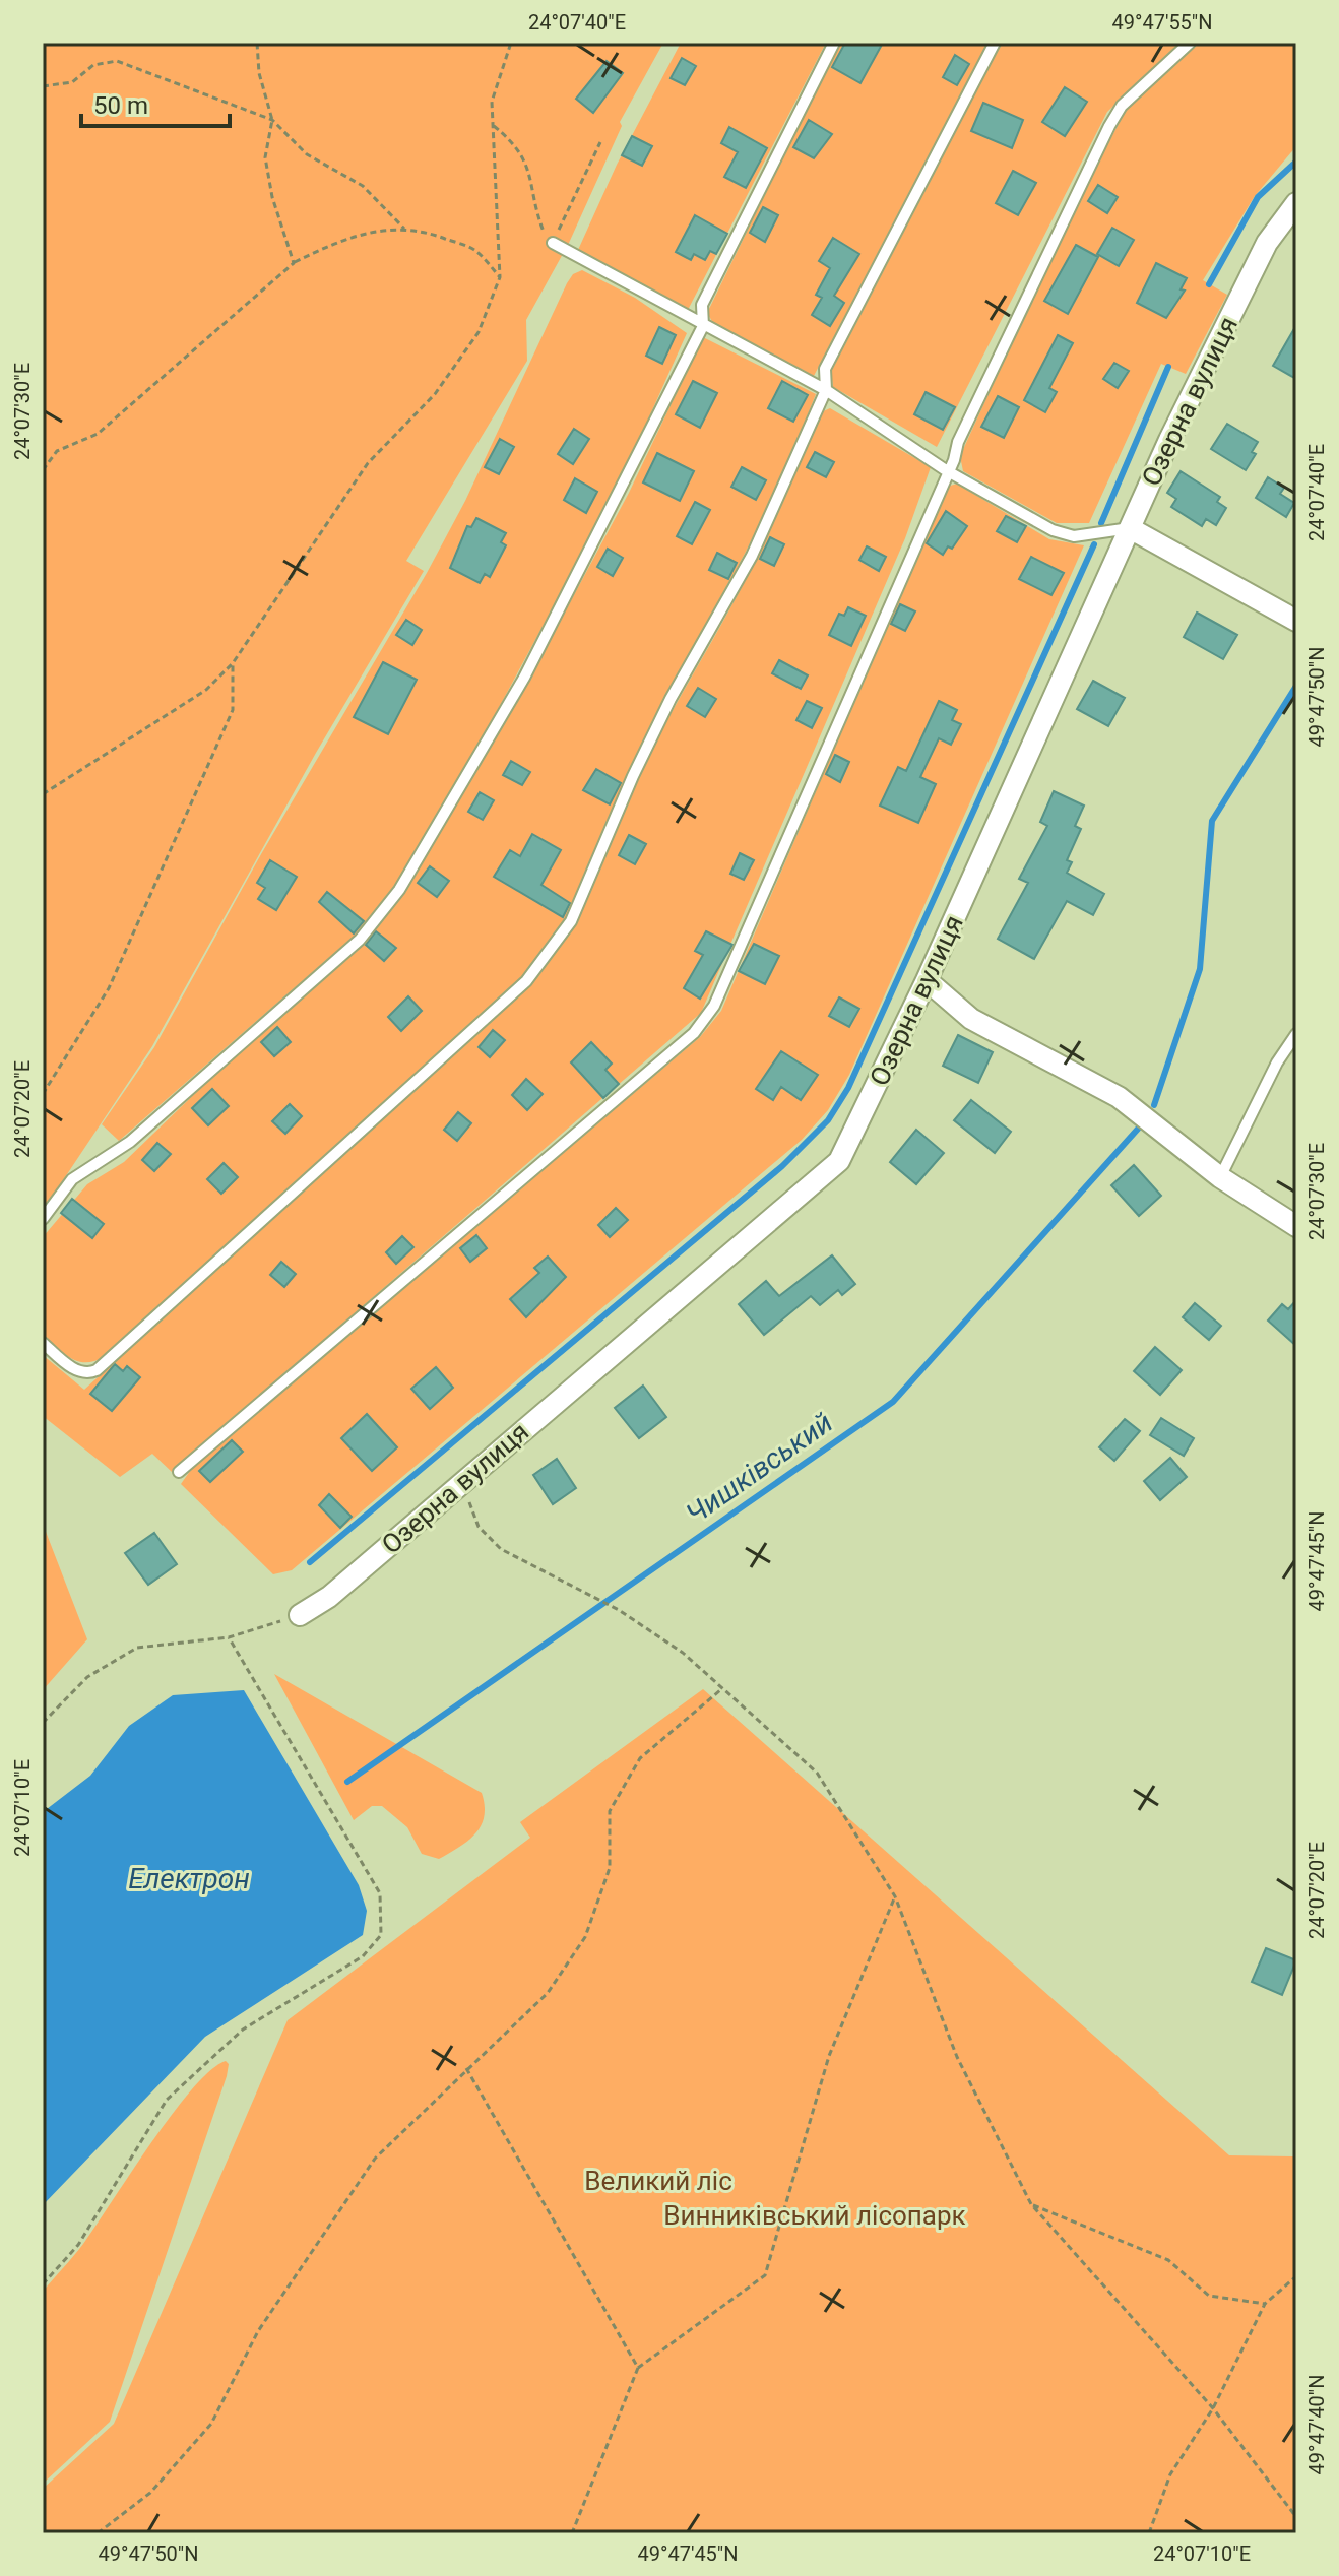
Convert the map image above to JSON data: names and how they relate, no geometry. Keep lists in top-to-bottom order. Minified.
{"streets":{"street":["Озерна вулиця"]},"water":["Чишківський","Електрон"],"parks":["Великий ліс","Винниківський лісопарк"],"scale_bar":"50 m","coordinates":["24°07'40\"E","49°47'55\"N","24°07'30\"E","49°47'50\"N","24°07'20\"E","49°47'45\"N","24°07'10\"E","49°47'40\"N"]}
